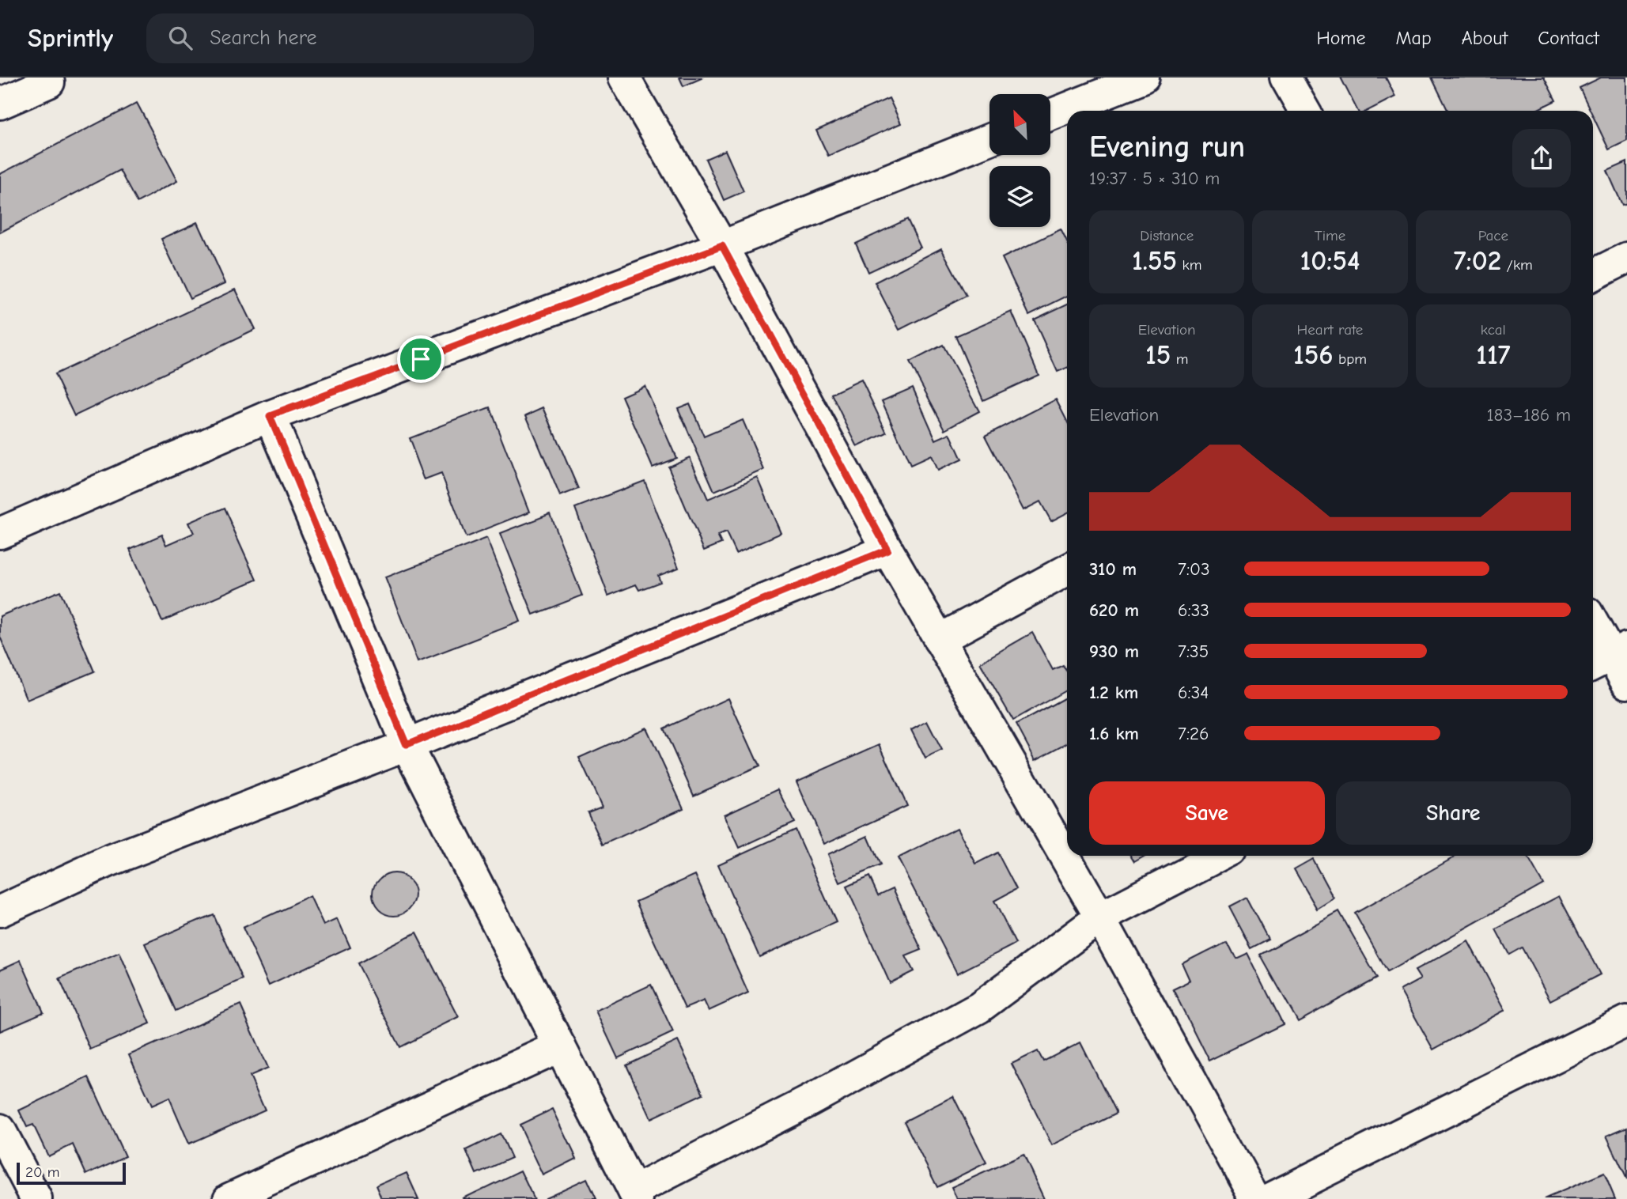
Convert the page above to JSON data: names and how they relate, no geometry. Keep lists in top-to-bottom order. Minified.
{"scale_bar":"20 m","north":"top left","page":{"header":"Sprintly","search":"Search here","nav":["Home","Map","About","Contact"],"heading":["Evening run","19:37 · 5 × 310 m"],"stats":[["Distance","1.55 km"],["Time","10:54"],["Pace","7:02 /km"],["Elevation","15 m"],["Heart rate","156 bpm"],["kcal","117"]],"chart":["Elevation","183–186 m"],"list":[{"name":"310 m","note":"7:03"},{"name":"620 m","note":"6:33"},{"name":"930 m","note":"7:35"},{"name":"1.2 km","note":"6:34"},{"name":"1.6 km","note":"7:26"}],"buttons":["Save","Share"],"scale":"20 m"}}
